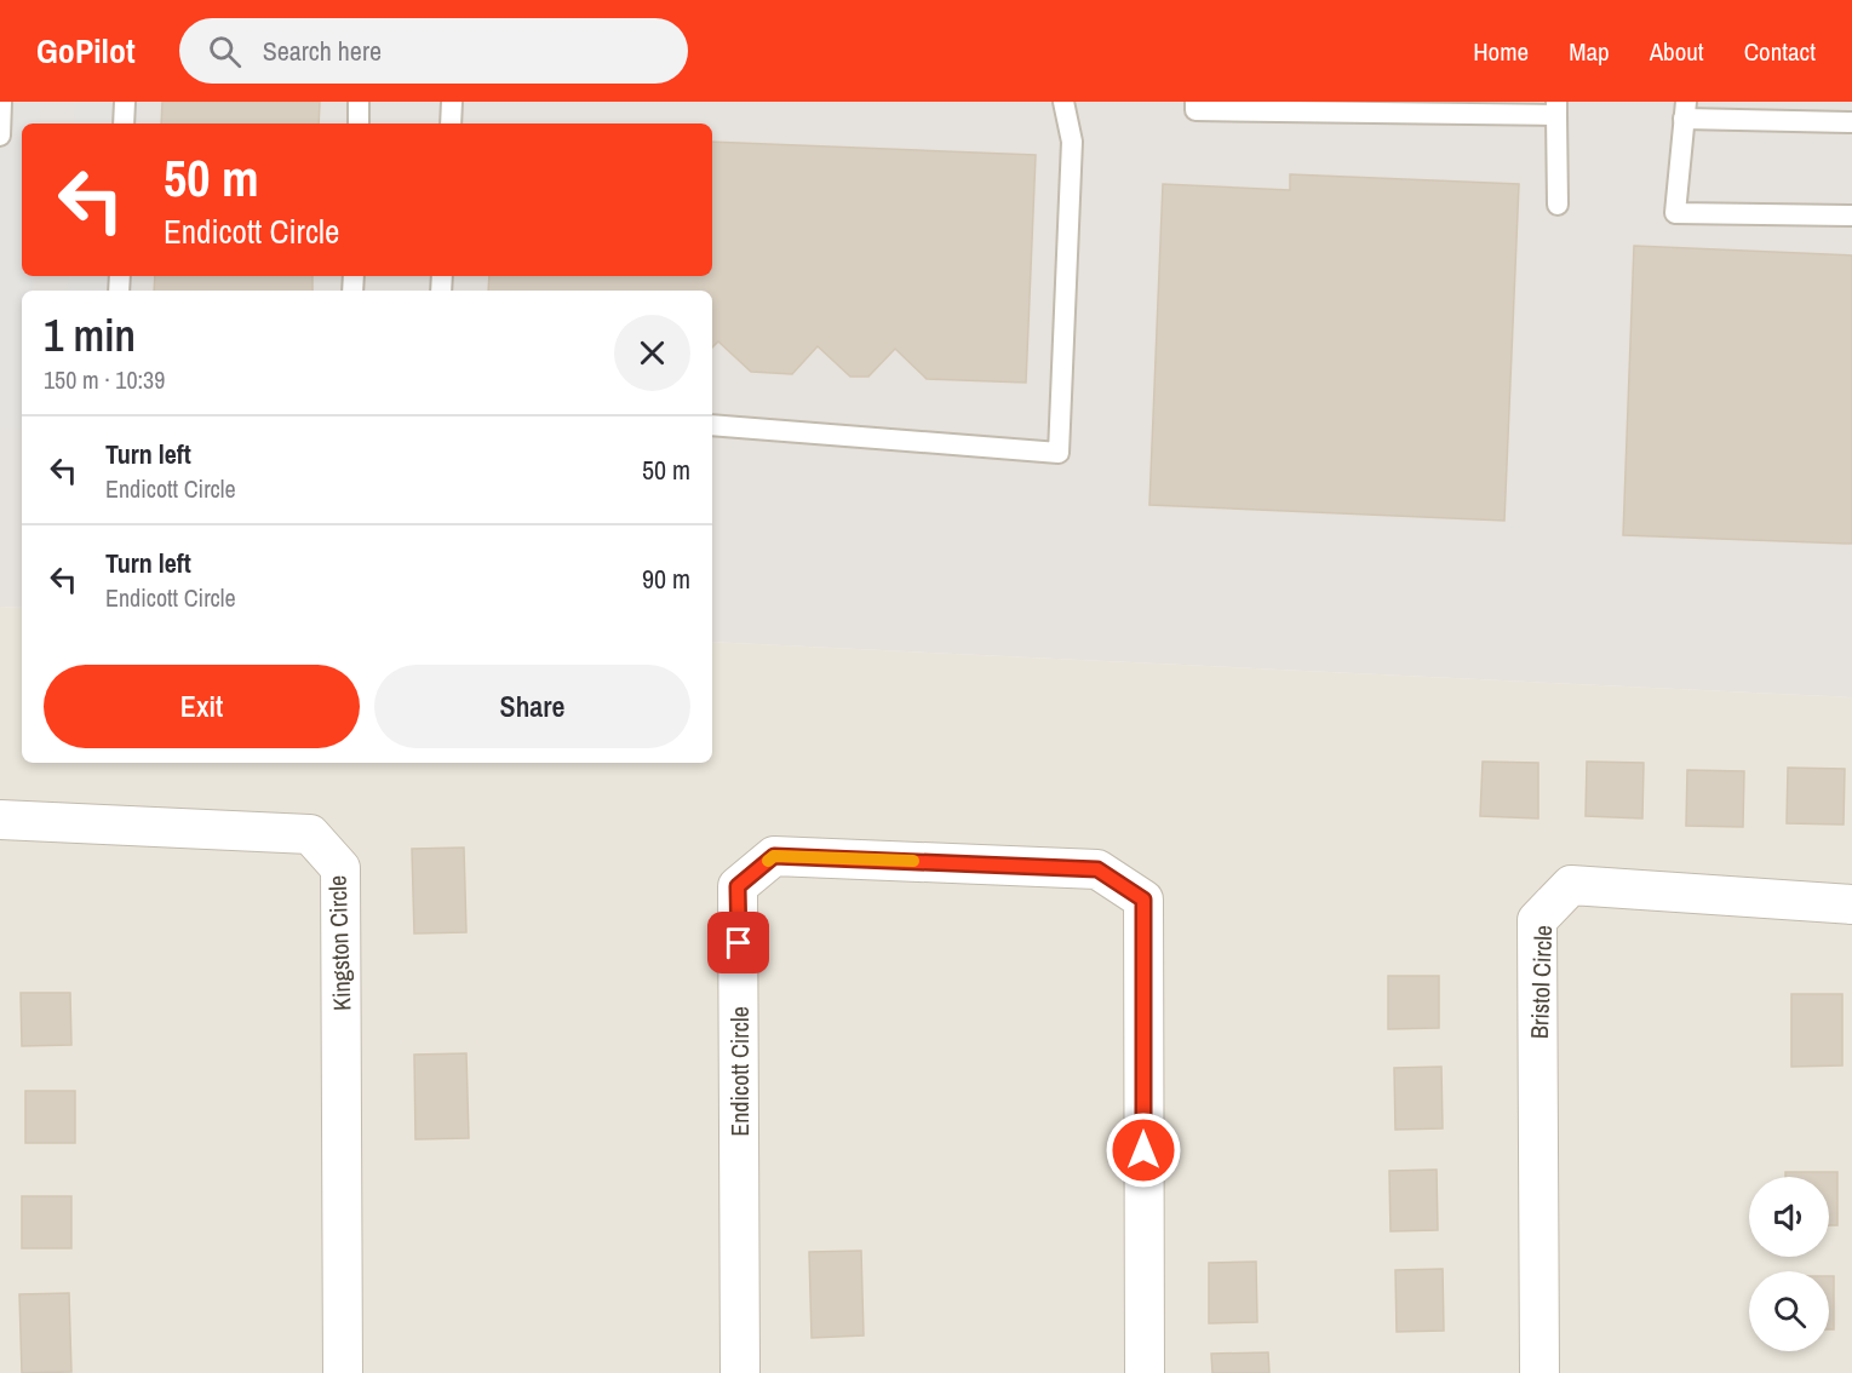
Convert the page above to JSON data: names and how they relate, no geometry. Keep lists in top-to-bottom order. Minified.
{"streets":{"street":["Kingston Circle","Bristol Circle","Endicott Circle"]},"page":{"header":"GoPilot","search":"Search here","nav":["Home","Map","About","Contact"],"turn":["50 m","Endicott Circle"],"heading":["1 min","150 m · 10:39"],"list":[{"name":"Turn left","note":"Endicott Circle","value":"50 m"},{"name":"Turn left","note":"Endicott Circle","value":"90 m"}],"buttons":["Exit","Share"]}}
